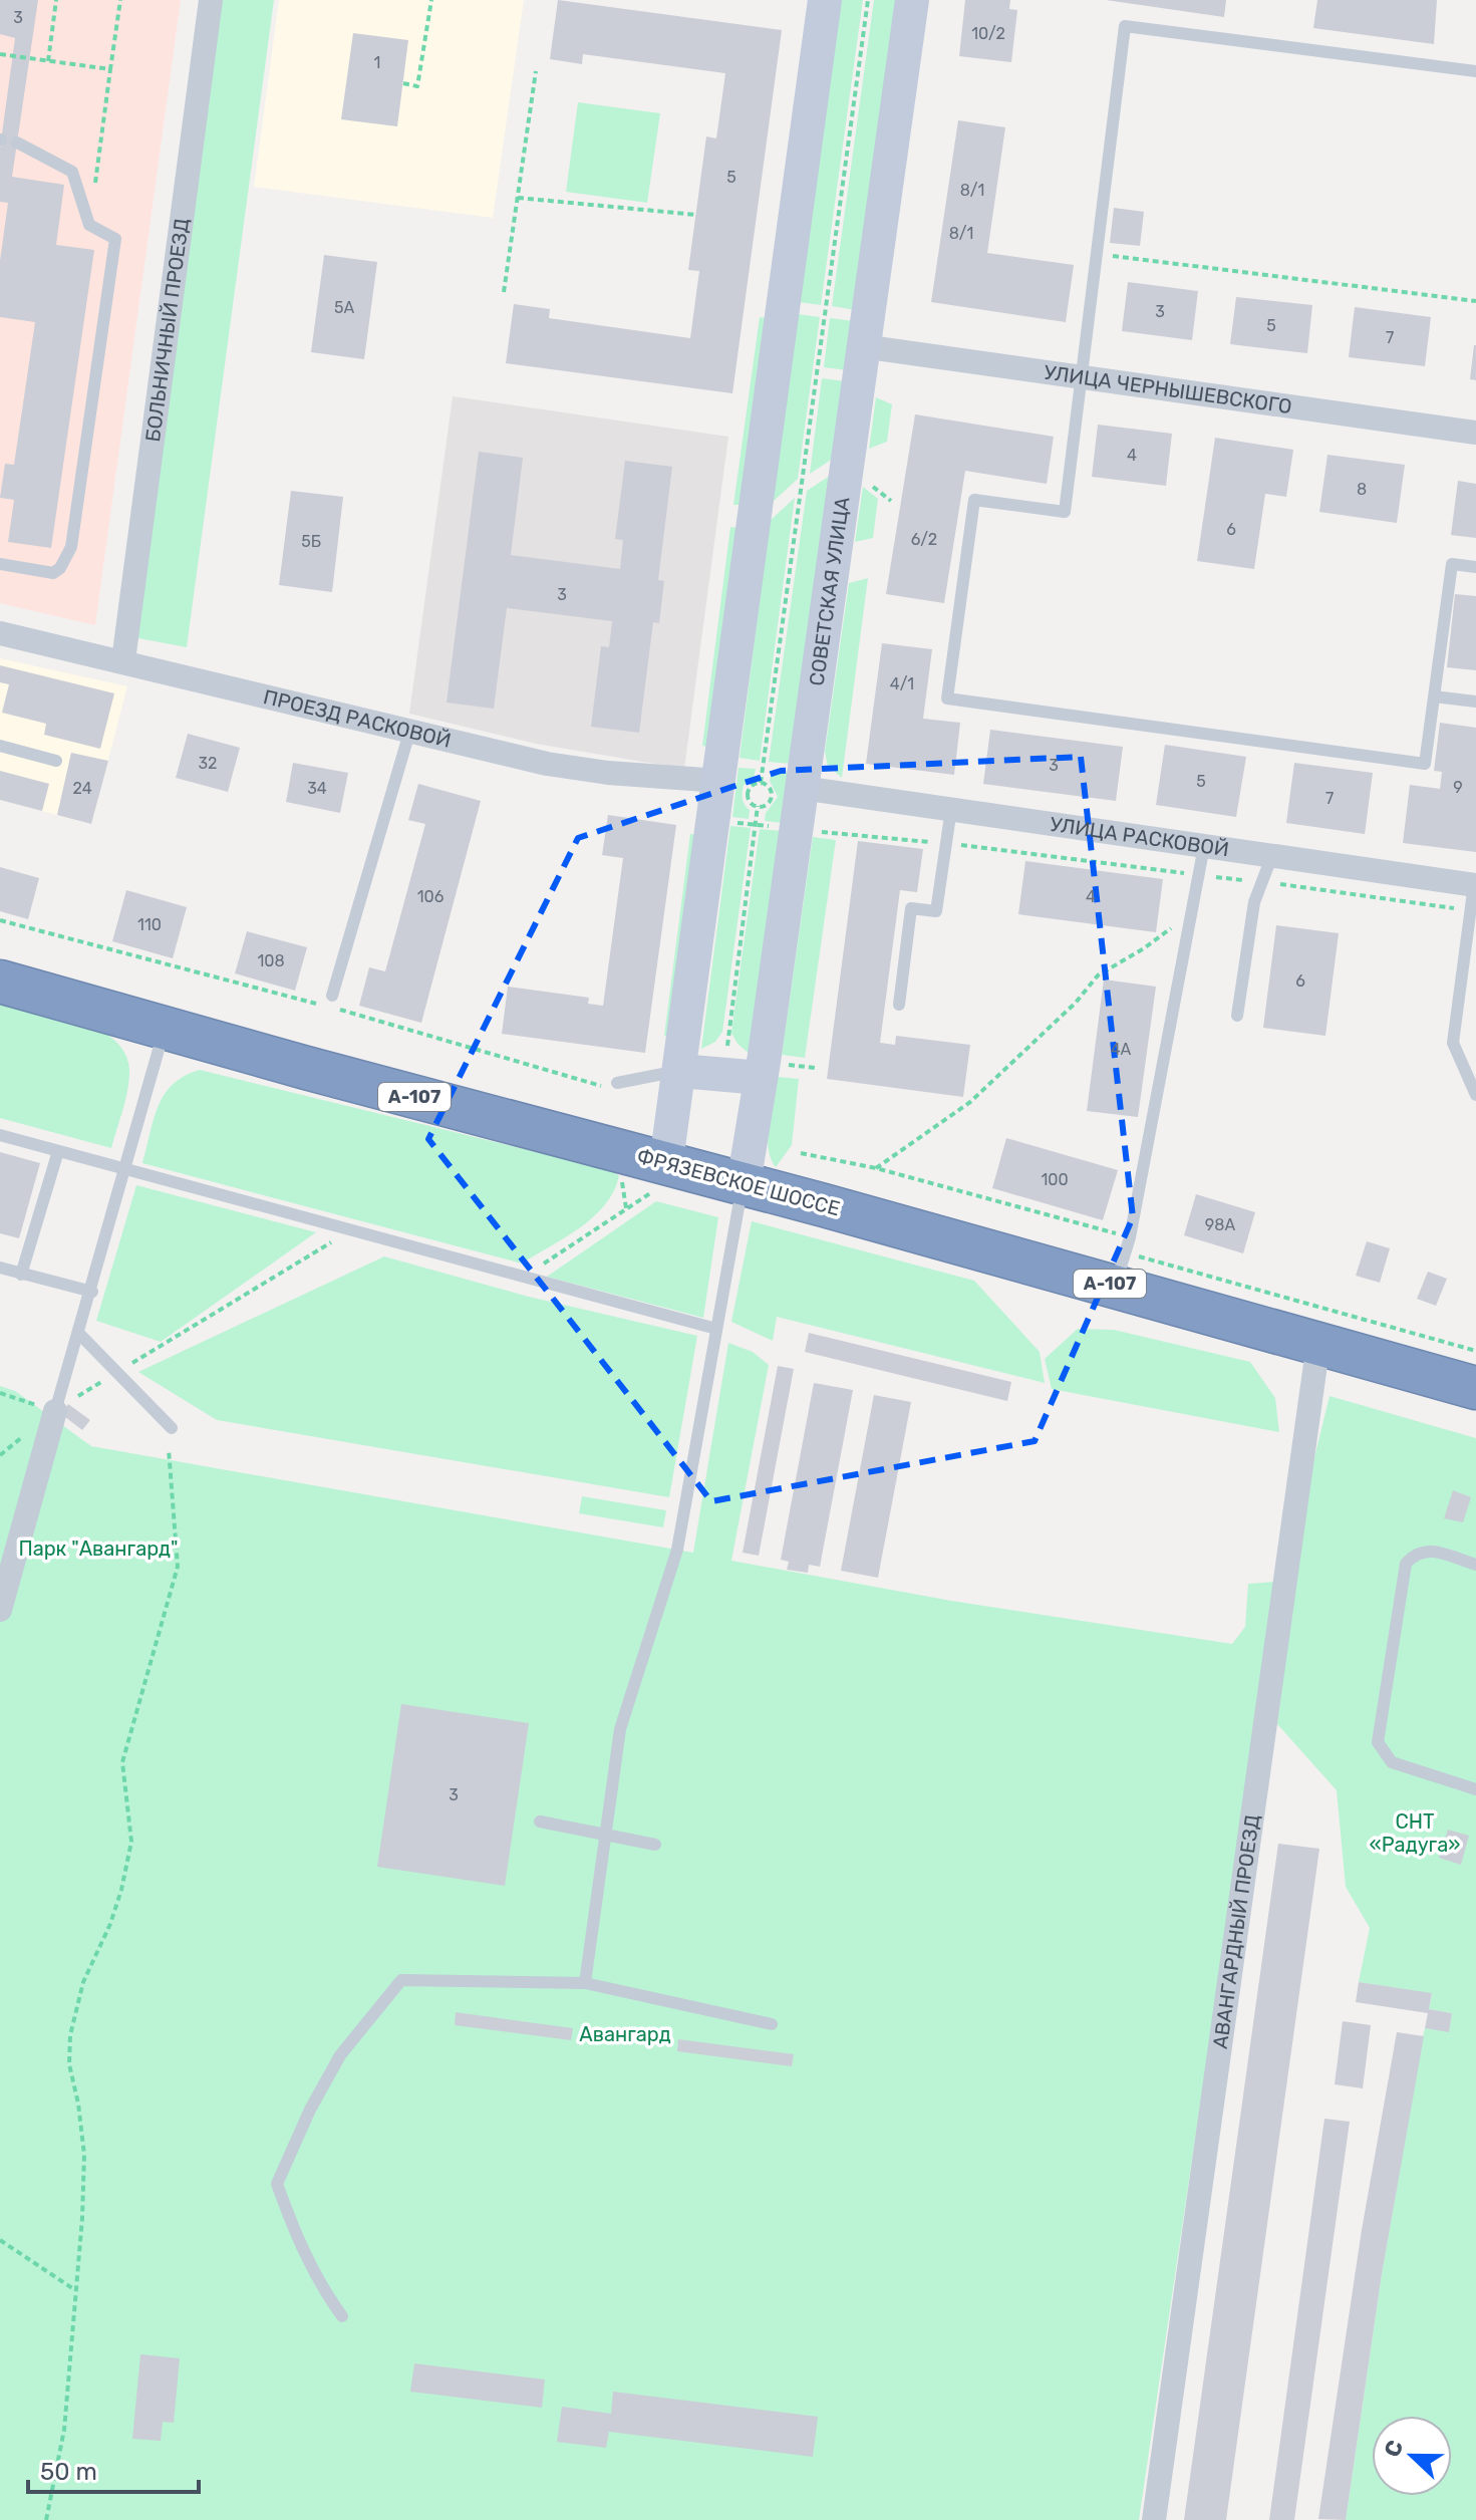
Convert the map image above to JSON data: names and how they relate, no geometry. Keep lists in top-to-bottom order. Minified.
{"streets":{"highway":["А-107","ФРЯЗЕВСКОЕ ШОССЕ"],"main road":["СОВЕТСКАЯ УЛИЦА"],"street":["БОЛЬНИЧНЫЙ ПРОЕЗД","УЛИЦА ЧЕРНЫШЕВСКОГО","ПРОЕЗД РАСКОВОЙ","УЛИЦА РАСКОВОЙ","АВАНГАРДНЫЙ ПРОЕЗД"]},"crossings":[["БОЛЬНИЧНЫЙ ПРОЕЗД","ПРОЕЗД РАСКОВОЙ"],["УЛИЦА ЧЕРНЫШЕВСКОГО","СОВЕТСКАЯ УЛИЦА"],["СОВЕТСКАЯ УЛИЦА","УЛИЦА РАСКОВОЙ"],["СОВЕТСКАЯ УЛИЦА","ФРЯЗЕВСКОЕ ШОССЕ"],["ФРЯЗЕВСКОЕ ШОССЕ","АВАНГАРДНЫЙ ПРОЕЗД"]],"parks":["Парк \"Авангард\"","СНТ «Радуга»","Авангард"],"house_numbers":["3","10/2","1","5","8/1","8/1","5А","3","5","7","4","8","6","6/2","5Б","3","4/1","32","3","5","9","24","34","7","106","4","110","108","6","4А","100","98А","3"],"scale_bar":"50 m","north":"left"}
